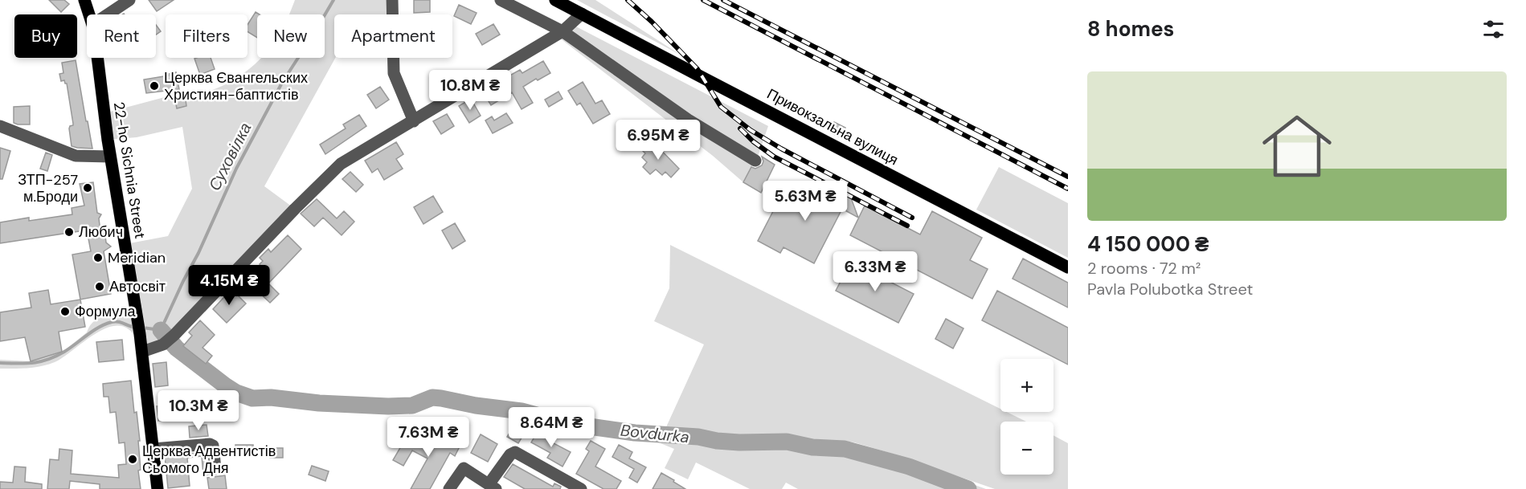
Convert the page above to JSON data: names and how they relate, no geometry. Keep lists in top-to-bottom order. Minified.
{"streets":{"main road":["Привокзальна вулиця","22-ho Sichnia Street"]},"water":["Суховілка","Bovdurka"],"places":["Церква Євангельских Християн-баптистів","ЗТП-257 м.Броди","Любич","Meridian","Автосвіт","Формула","Церква Адвентистів Сьомого Дня"],"page":{"heading":"8 homes","chip":["Buy","Rent","Filters","New","Apartment"],"list":[{"name":"4 150 000 ₴","note":"2 rooms · 72 m² · Pavla Polubotka Street"}],"price":["10.8M ₴","6.95M ₴","5.63M ₴","6.33M ₴","4.15M ₴","10.3M ₴","8.64M ₴","7.63M ₴"],"map_buttons":["+","−"]}}
